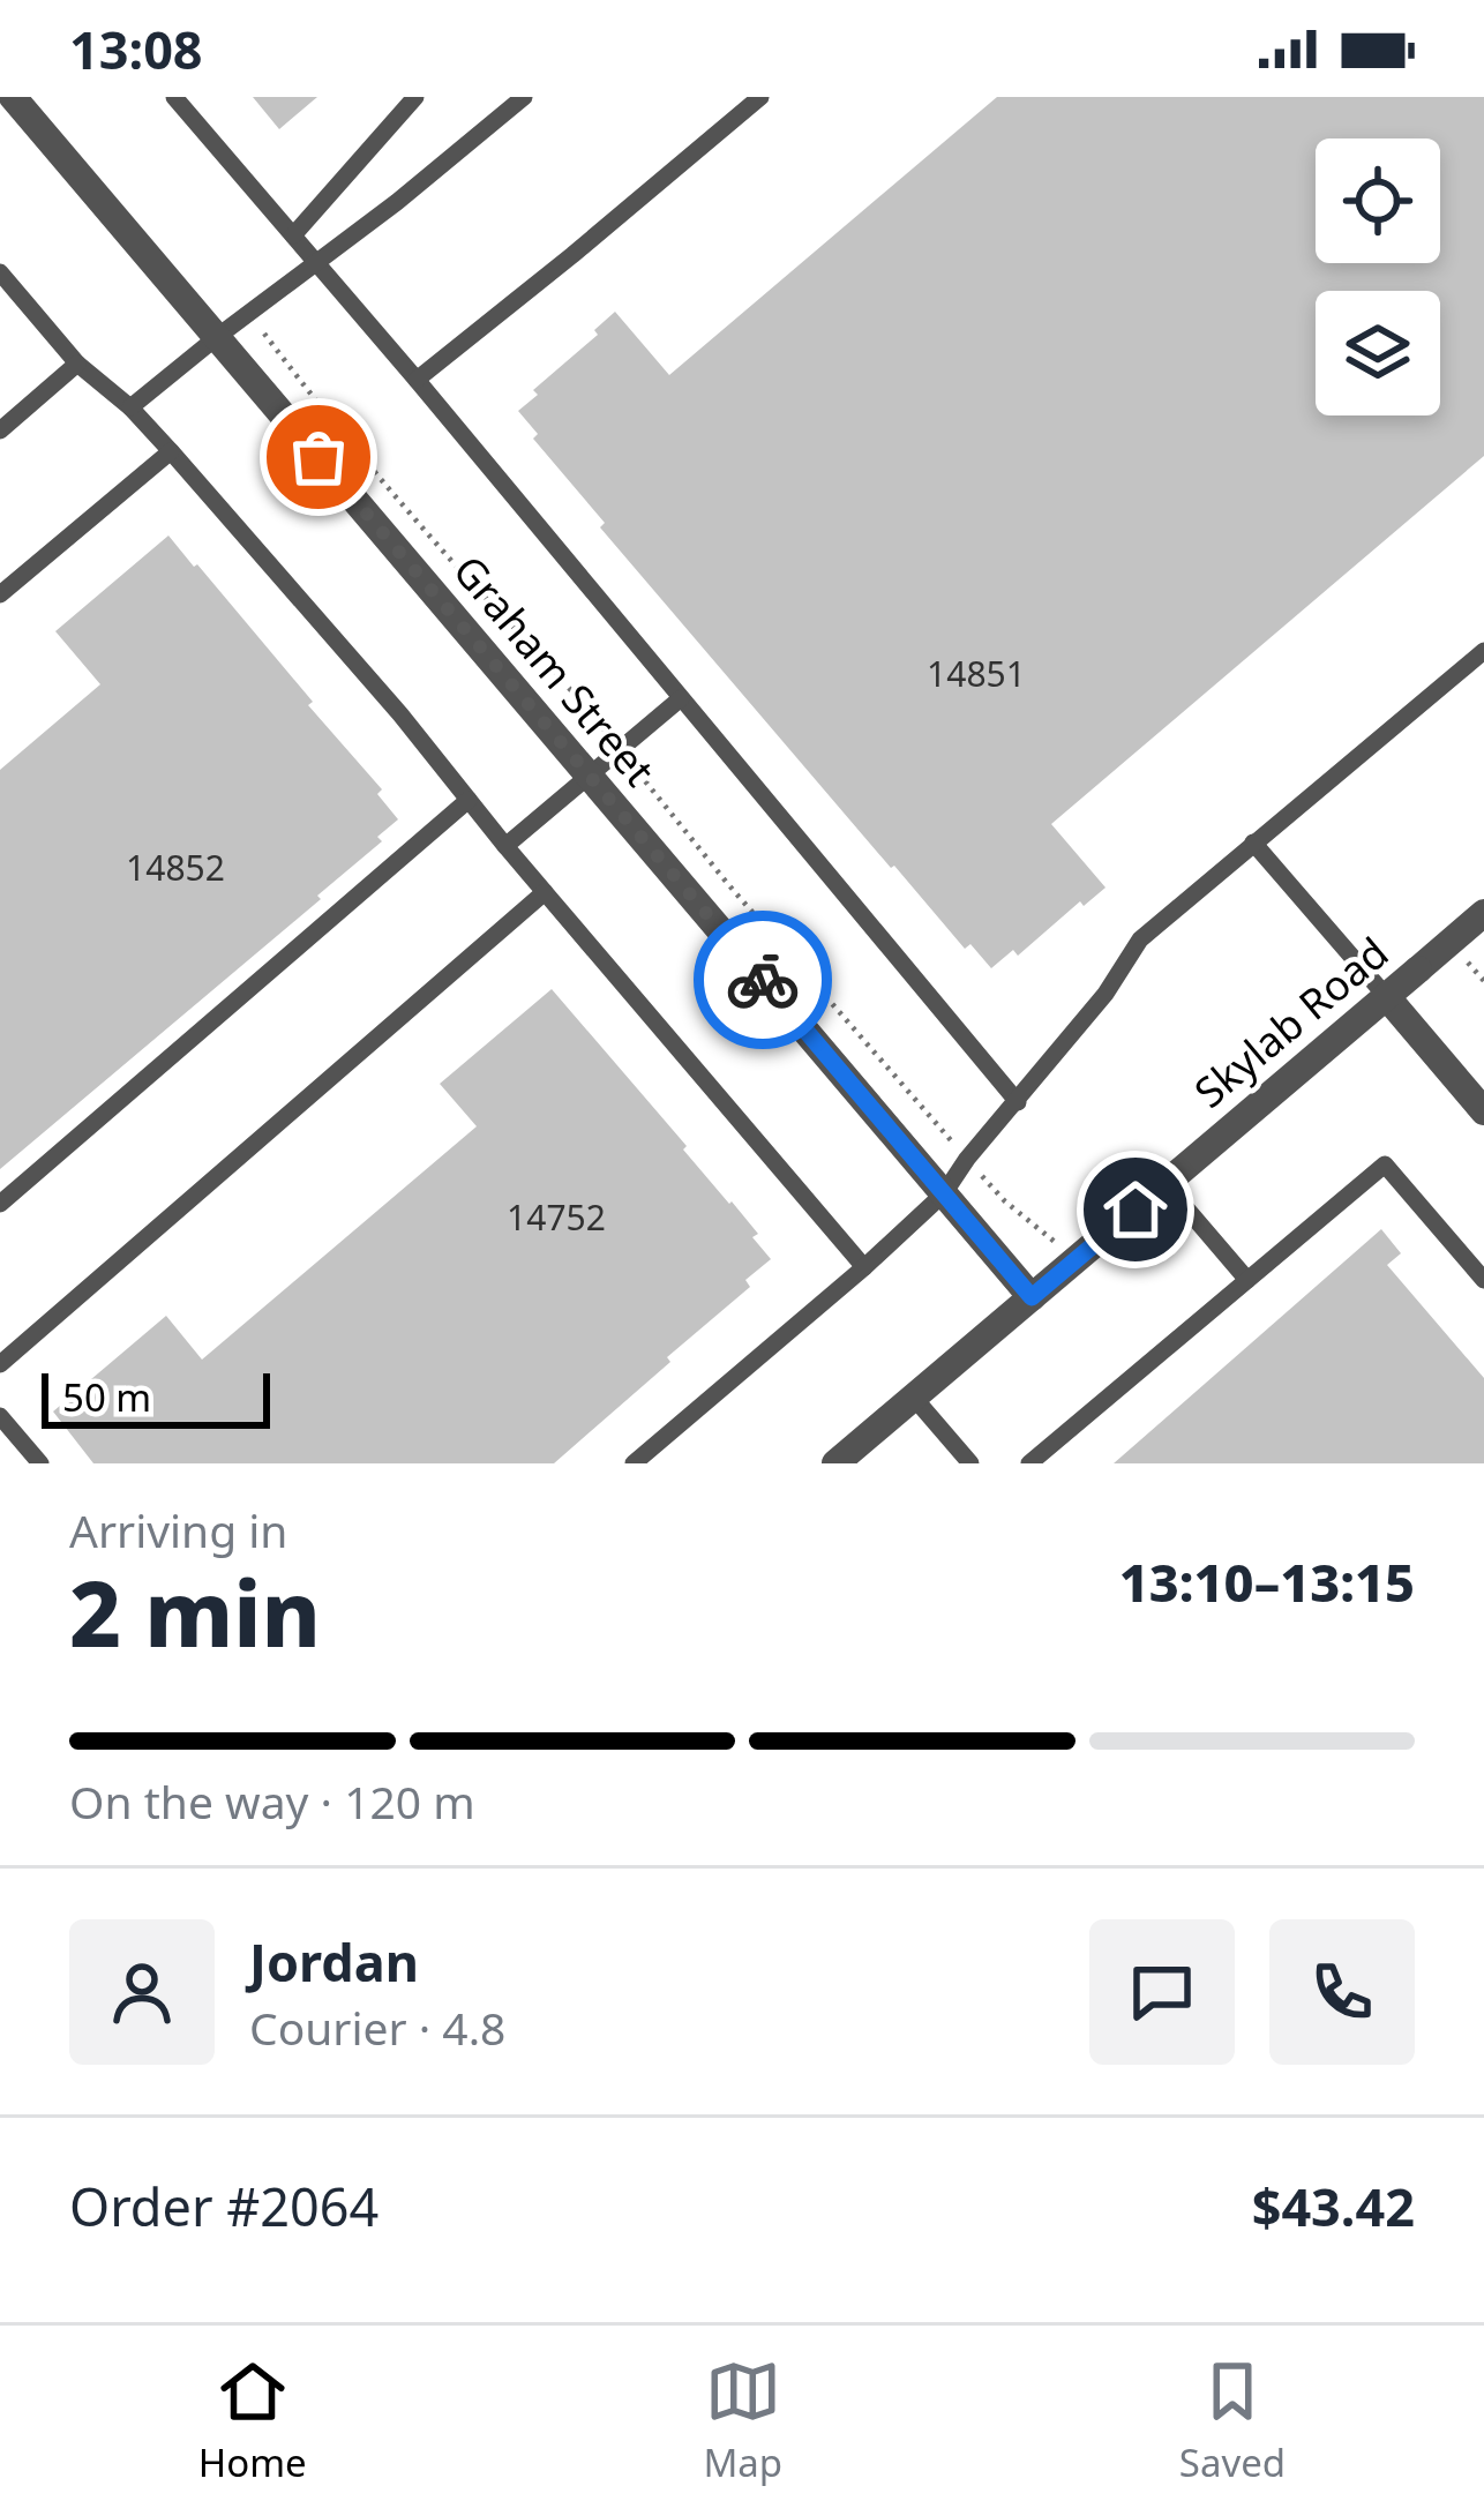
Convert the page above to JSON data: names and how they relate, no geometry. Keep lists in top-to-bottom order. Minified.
{"streets":{"street":["Graham Street","Skylab Road"]},"crossings":[["Graham Street","Skylab Road"]],"house_numbers":["14851","14852","14752"],"scale_bar":"50 m","page":{"status":"13:08","scale":"50 m","heading":["2 min","Arriving in","13:10–13:15"],"panel":["Jordan","Courier · 4.8","Order #2064","$43.42"],"bar":"On the way · 120 m","tabs":["Home","Map","Saved"]}}
